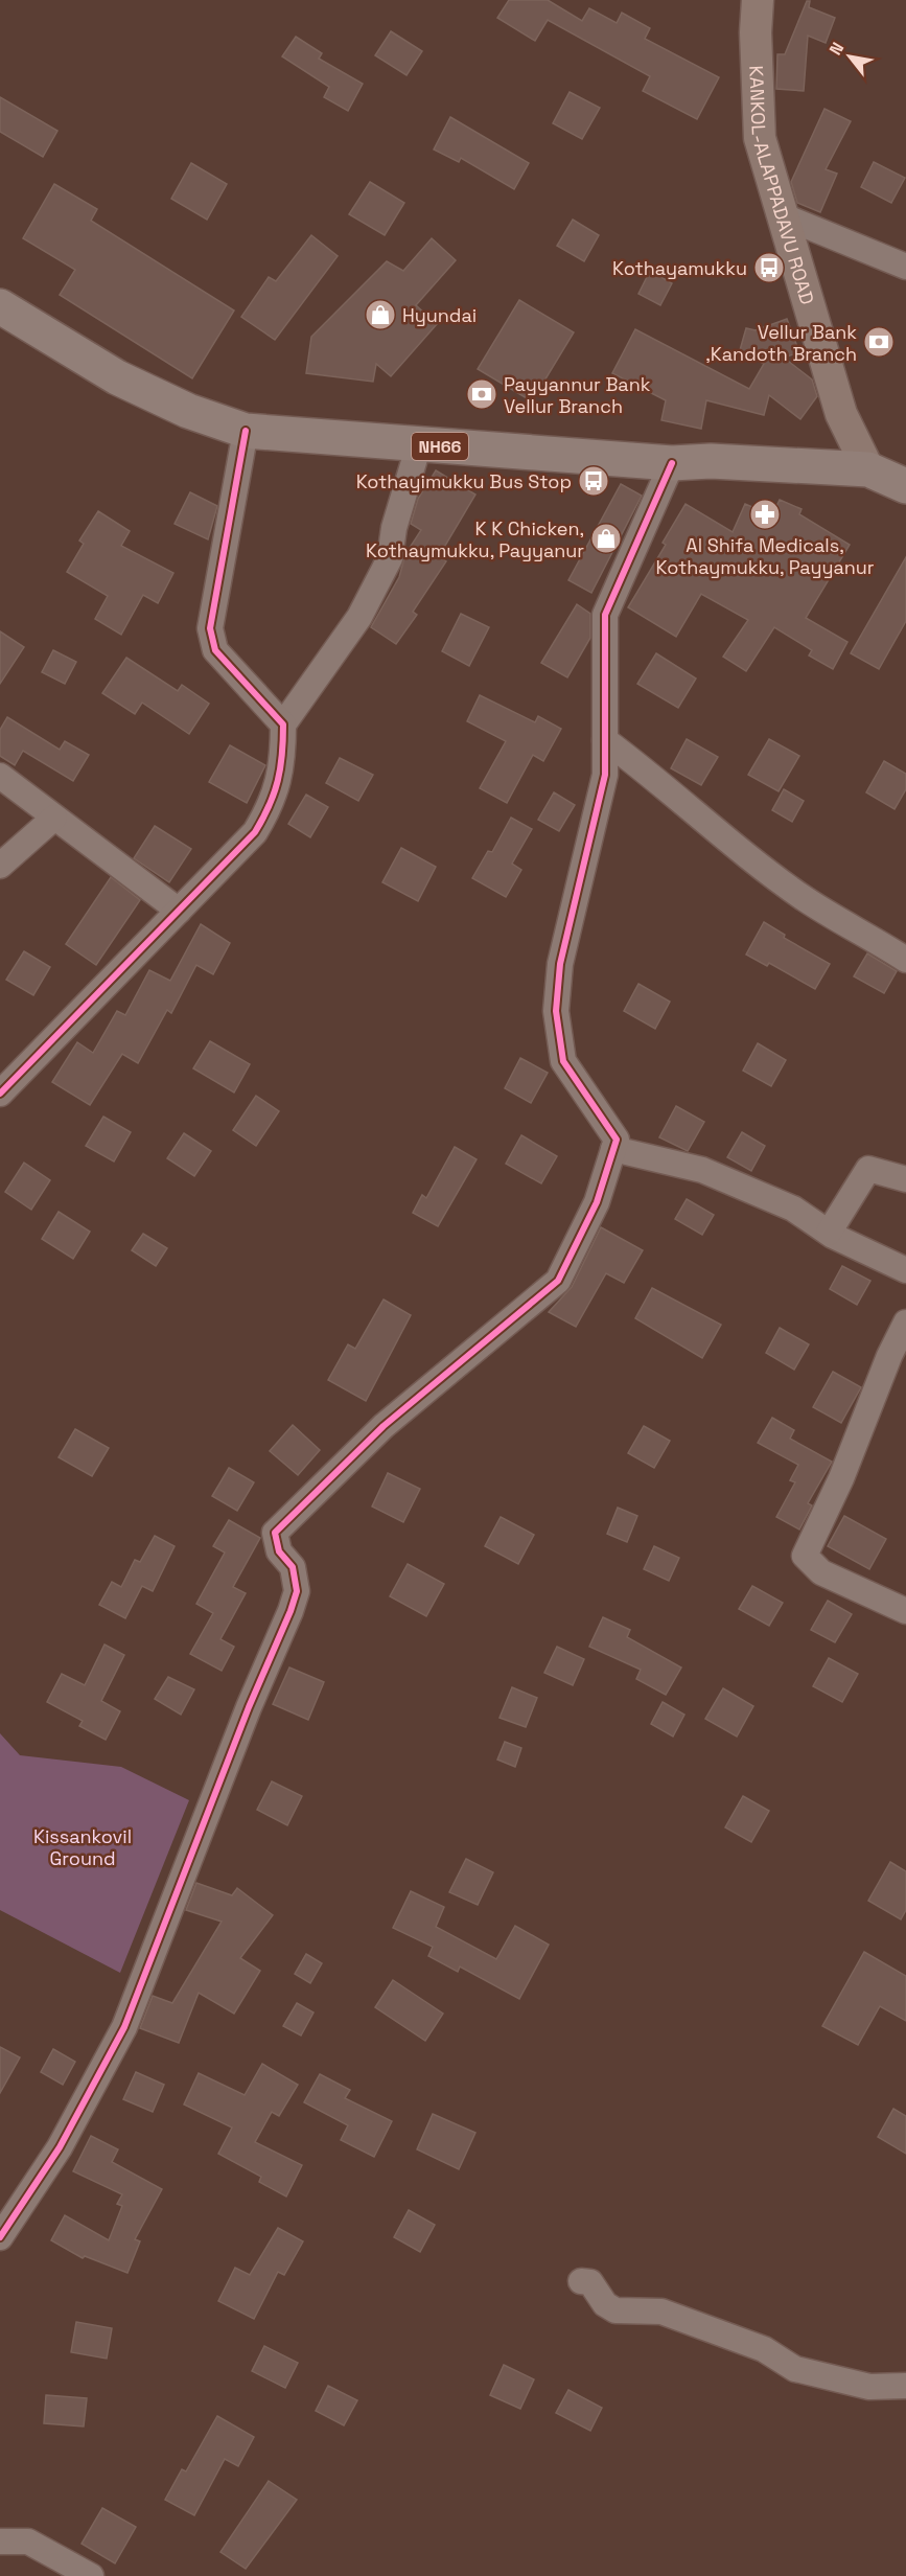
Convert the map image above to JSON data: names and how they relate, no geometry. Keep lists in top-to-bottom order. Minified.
{"streets":{"highway":["NH66"],"main road":["KANKOL-ALAPPADAVU ROAD"]},"crossings":[["KANKOL-ALAPPADAVU ROAD","NH66"]],"parks":["Kissankovil Ground"],"places":{"bus stop":["Kothayamukku","Kothayimukku Bus Stop"],"shop":["Hyundai","K K Chicken, Kothaymukku, Payyanur"],"bank":["Vellur Bank ,Kandoth Branch","Payyannur Bank Vellur Branch"],"pharmacy":["Al Shifa Medicals, Kothaymukku, Payyanur"]},"north":"top left"}
